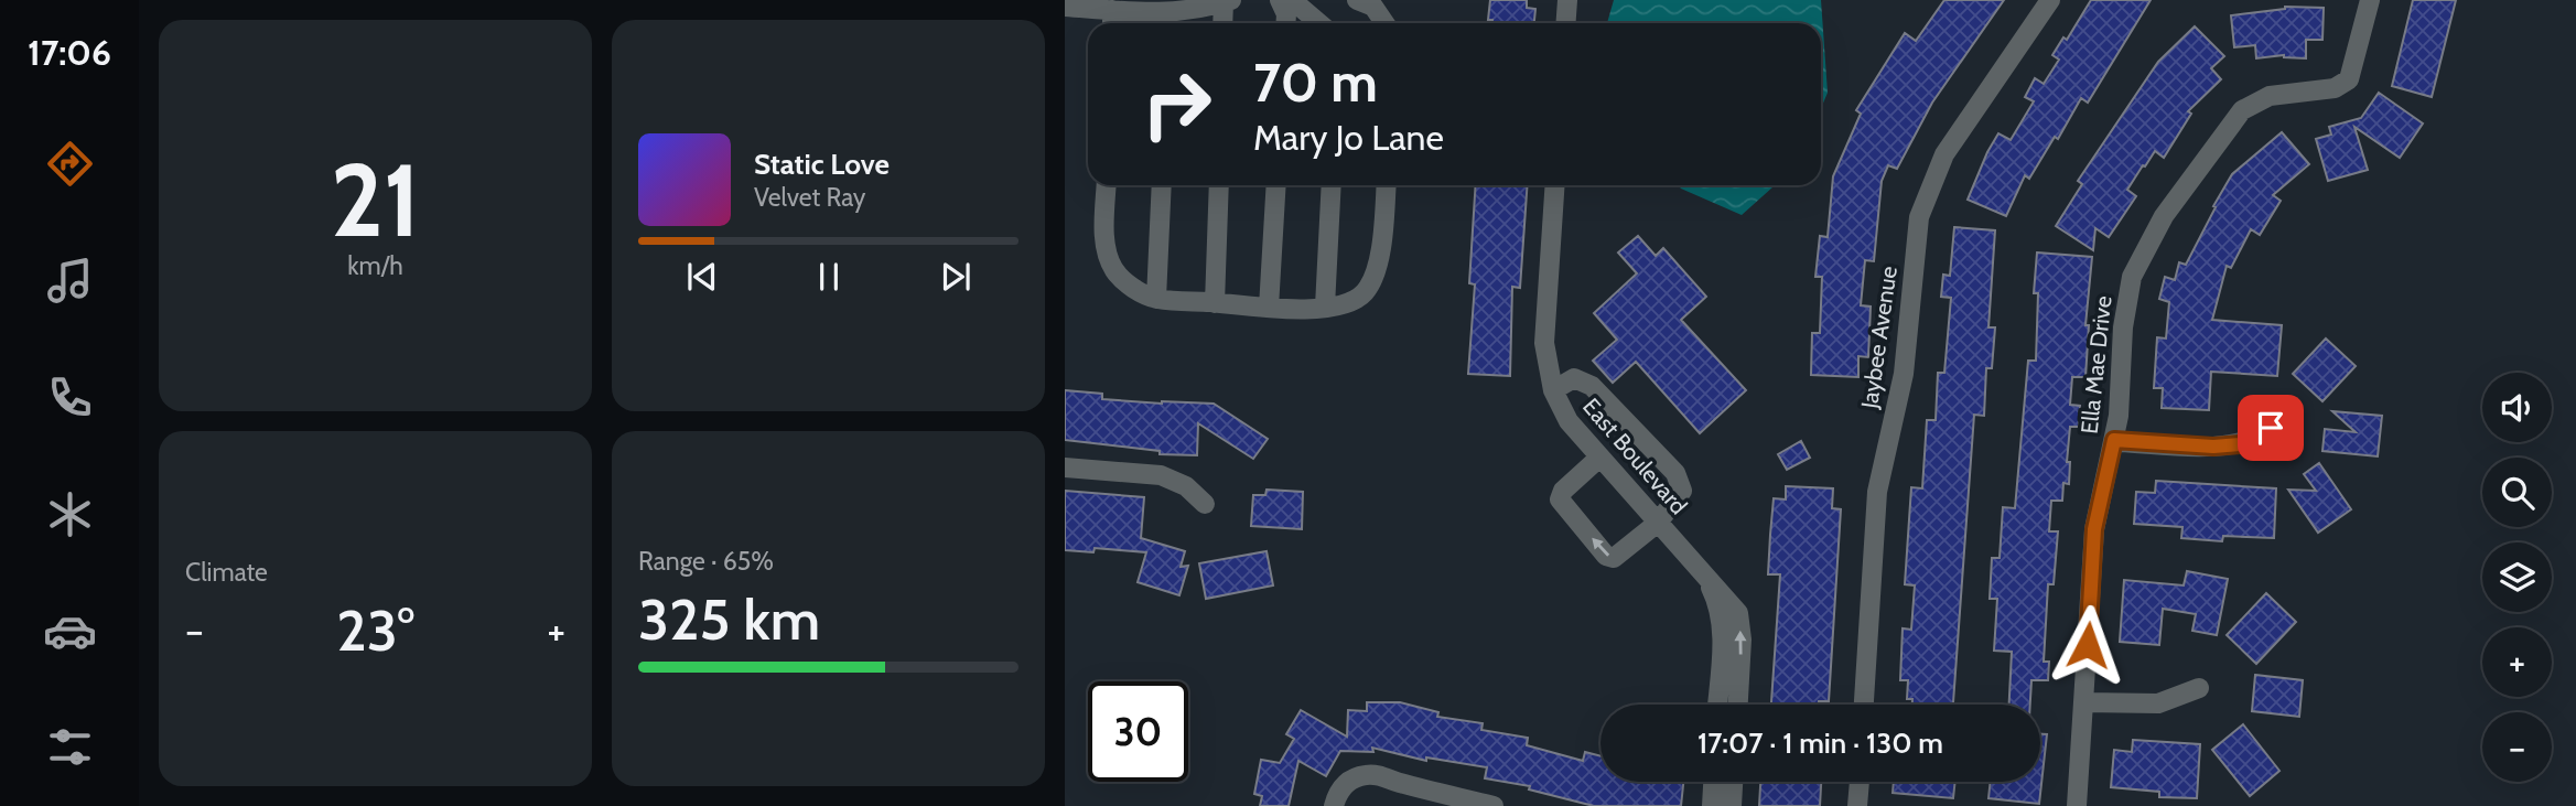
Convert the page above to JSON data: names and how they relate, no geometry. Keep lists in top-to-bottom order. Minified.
{"streets":{"street":["Jaybee Avenue","Ella Mae Drive","East Boulevard"]},"page":{"tabs":"17:06","tile":[["21","km/h"],"Climate",["Range · 65%","325 km"]],"turn":["70 m","Mary Jo Lane"],"song":["Static Love","Velvet Ray"],"map_buttons":["+","−"],"heat":["−","23°","+"],"limit":"30","trip":"17:07 · 1 min · 130 m"}}
